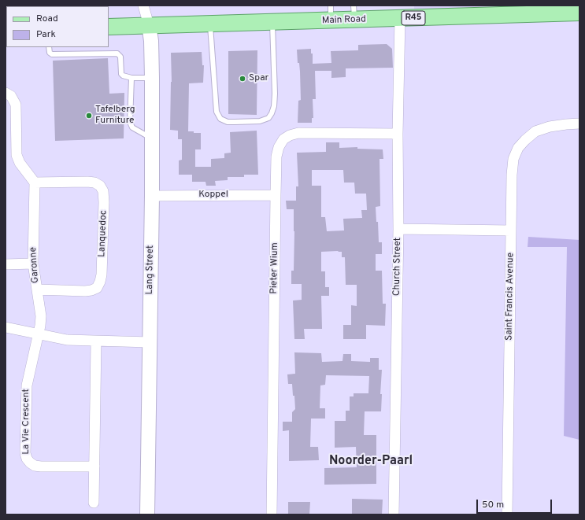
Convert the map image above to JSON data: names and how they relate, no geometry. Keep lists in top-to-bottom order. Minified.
{"streets":{"main road":["R45","Main Road"],"street":["Koppel","Lanquedoc","Garonne","Church Street","Pieter Wium","Lang Street","Saint Francis Avenue","La Vie Crescent"]},"crossings":[["Main Road","Church Street"],["Main Road","Lang Street"],["Koppel","Pieter Wium"],["Koppel","Lang Street"],["Lanquedoc","Garonne"],["Garonne","La Vie Crescent"],["Church Street","Pieter Wium"]],"districts":["Noorder-Paarl"],"places":["Spar","Tafelberg Furniture"],"legend":["Road","Park"],"scale_bar":"50 m"}
